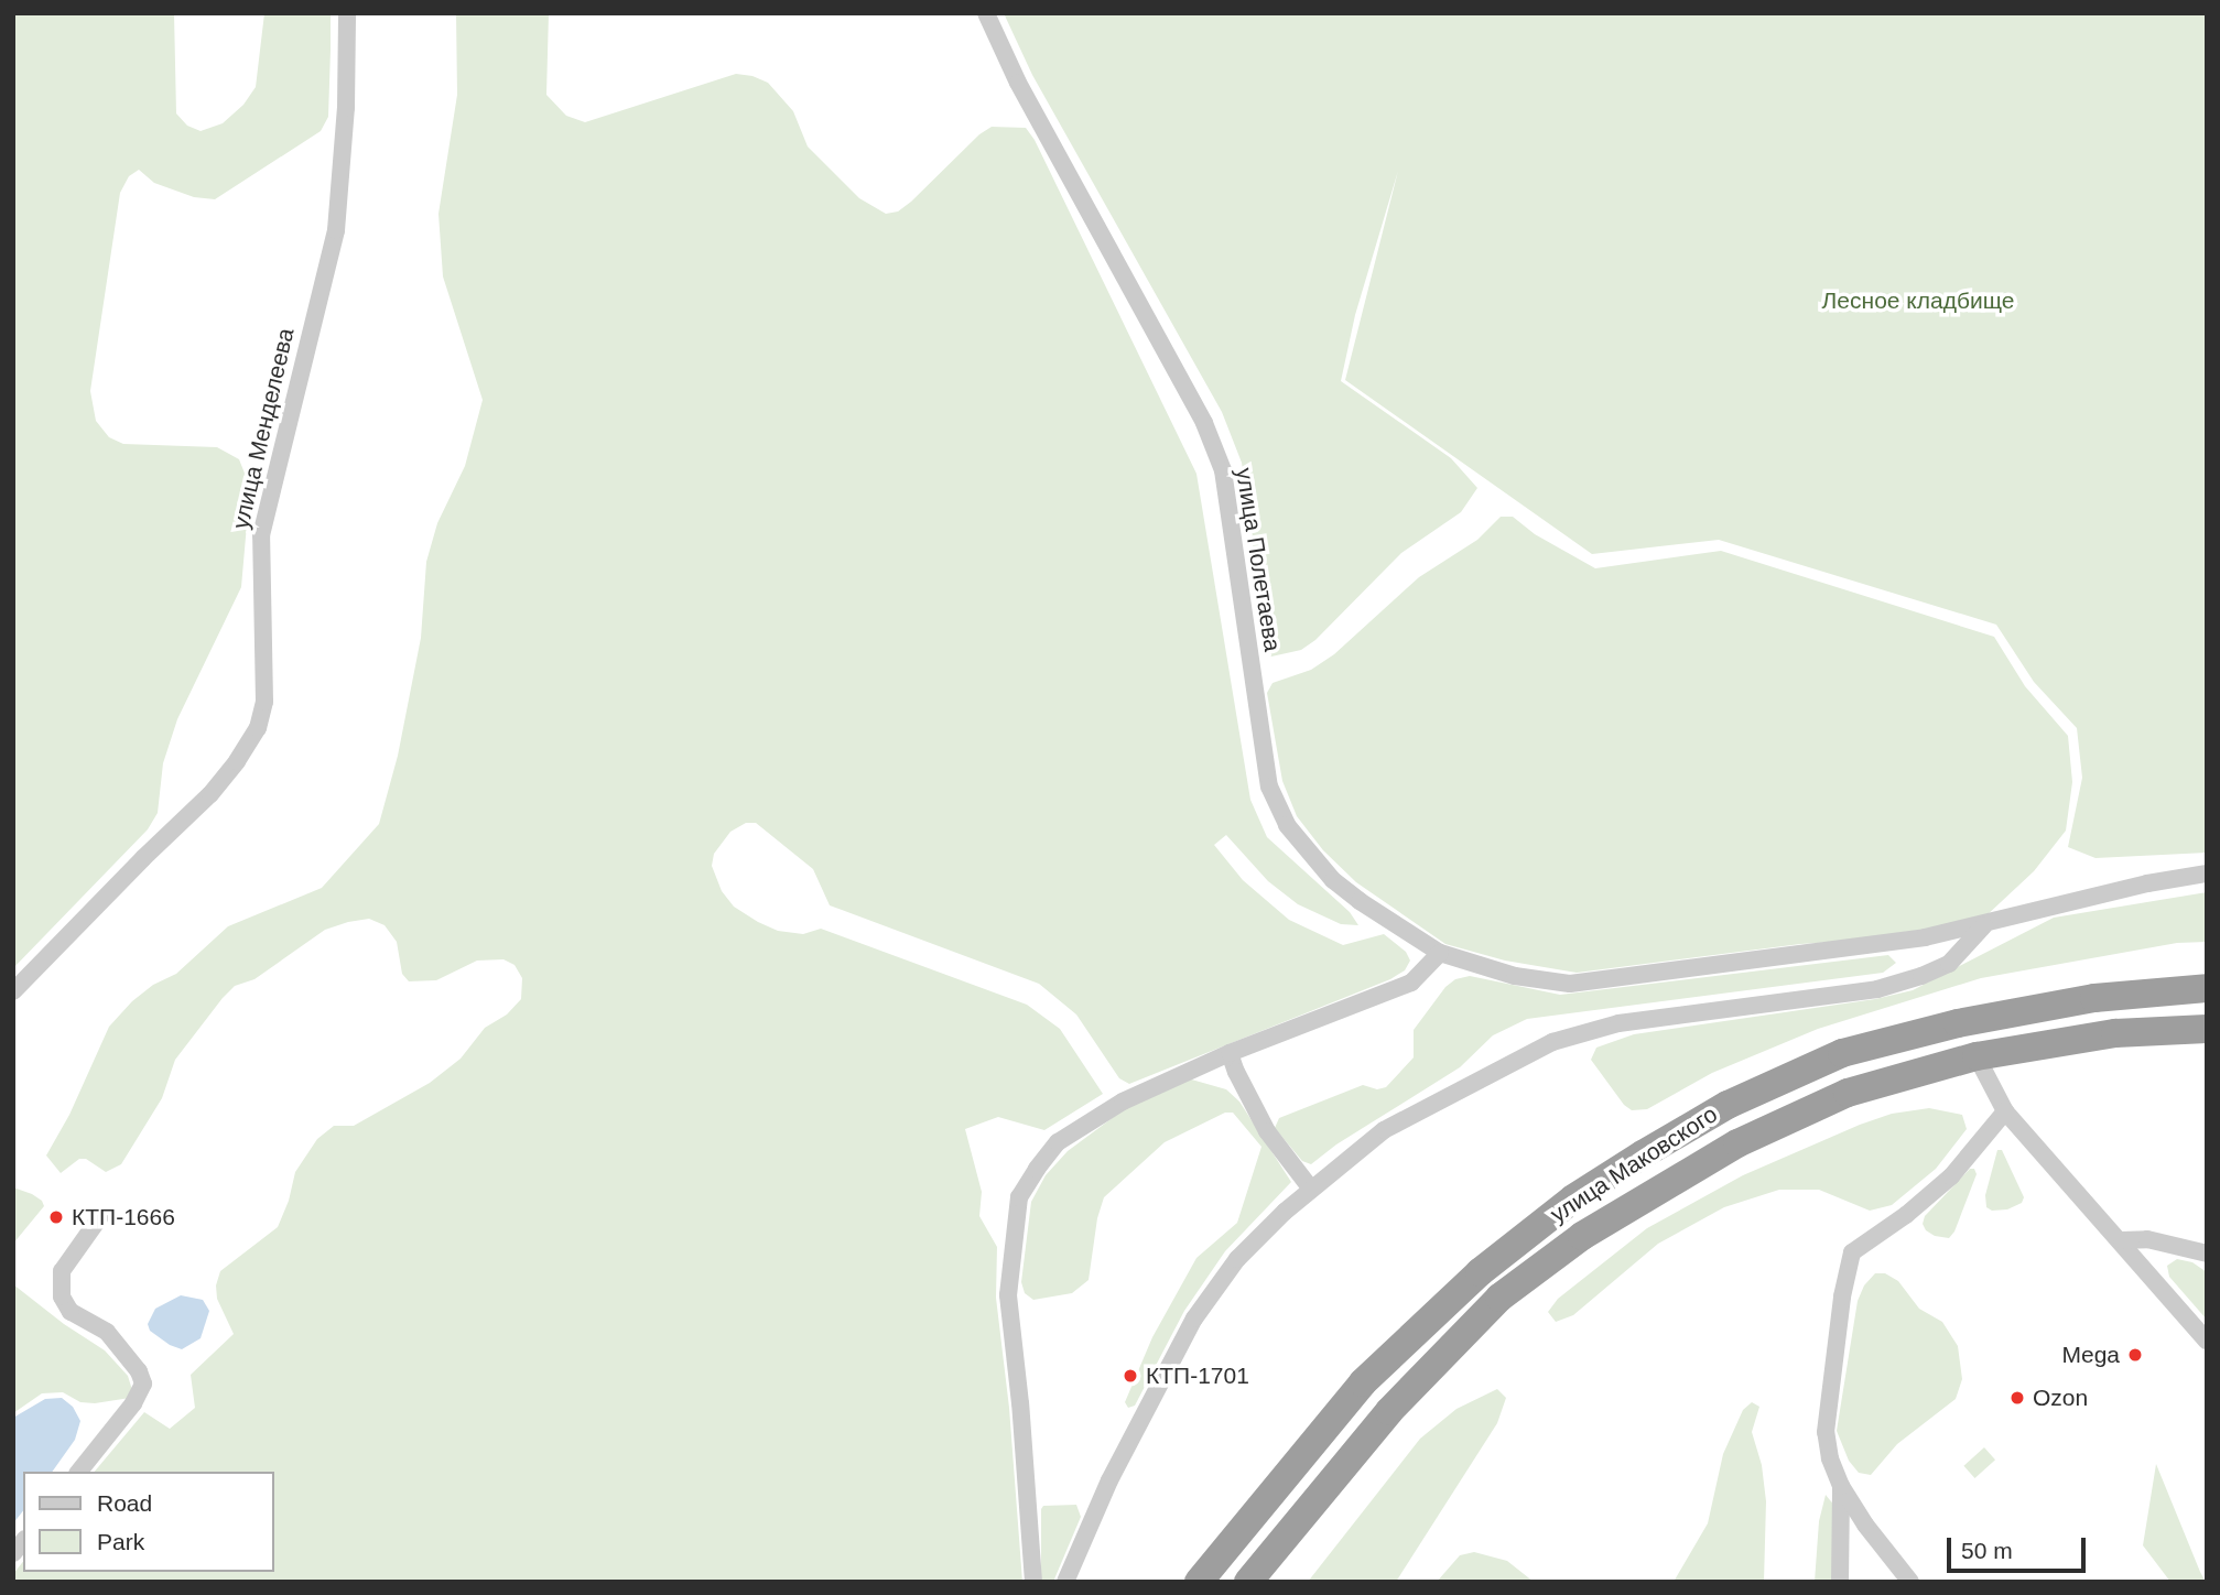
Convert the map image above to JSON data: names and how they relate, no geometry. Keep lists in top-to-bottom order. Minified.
{"streets":{"highway":["улица Маковского"],"street":["улица Менделеева","улица Полетаева"]},"parks":["Лесное кладбище"],"places":["КТП-1666","Mega","КТП-1701","Ozon"],"legend":["Road","Park"],"scale_bar":"50 m"}
